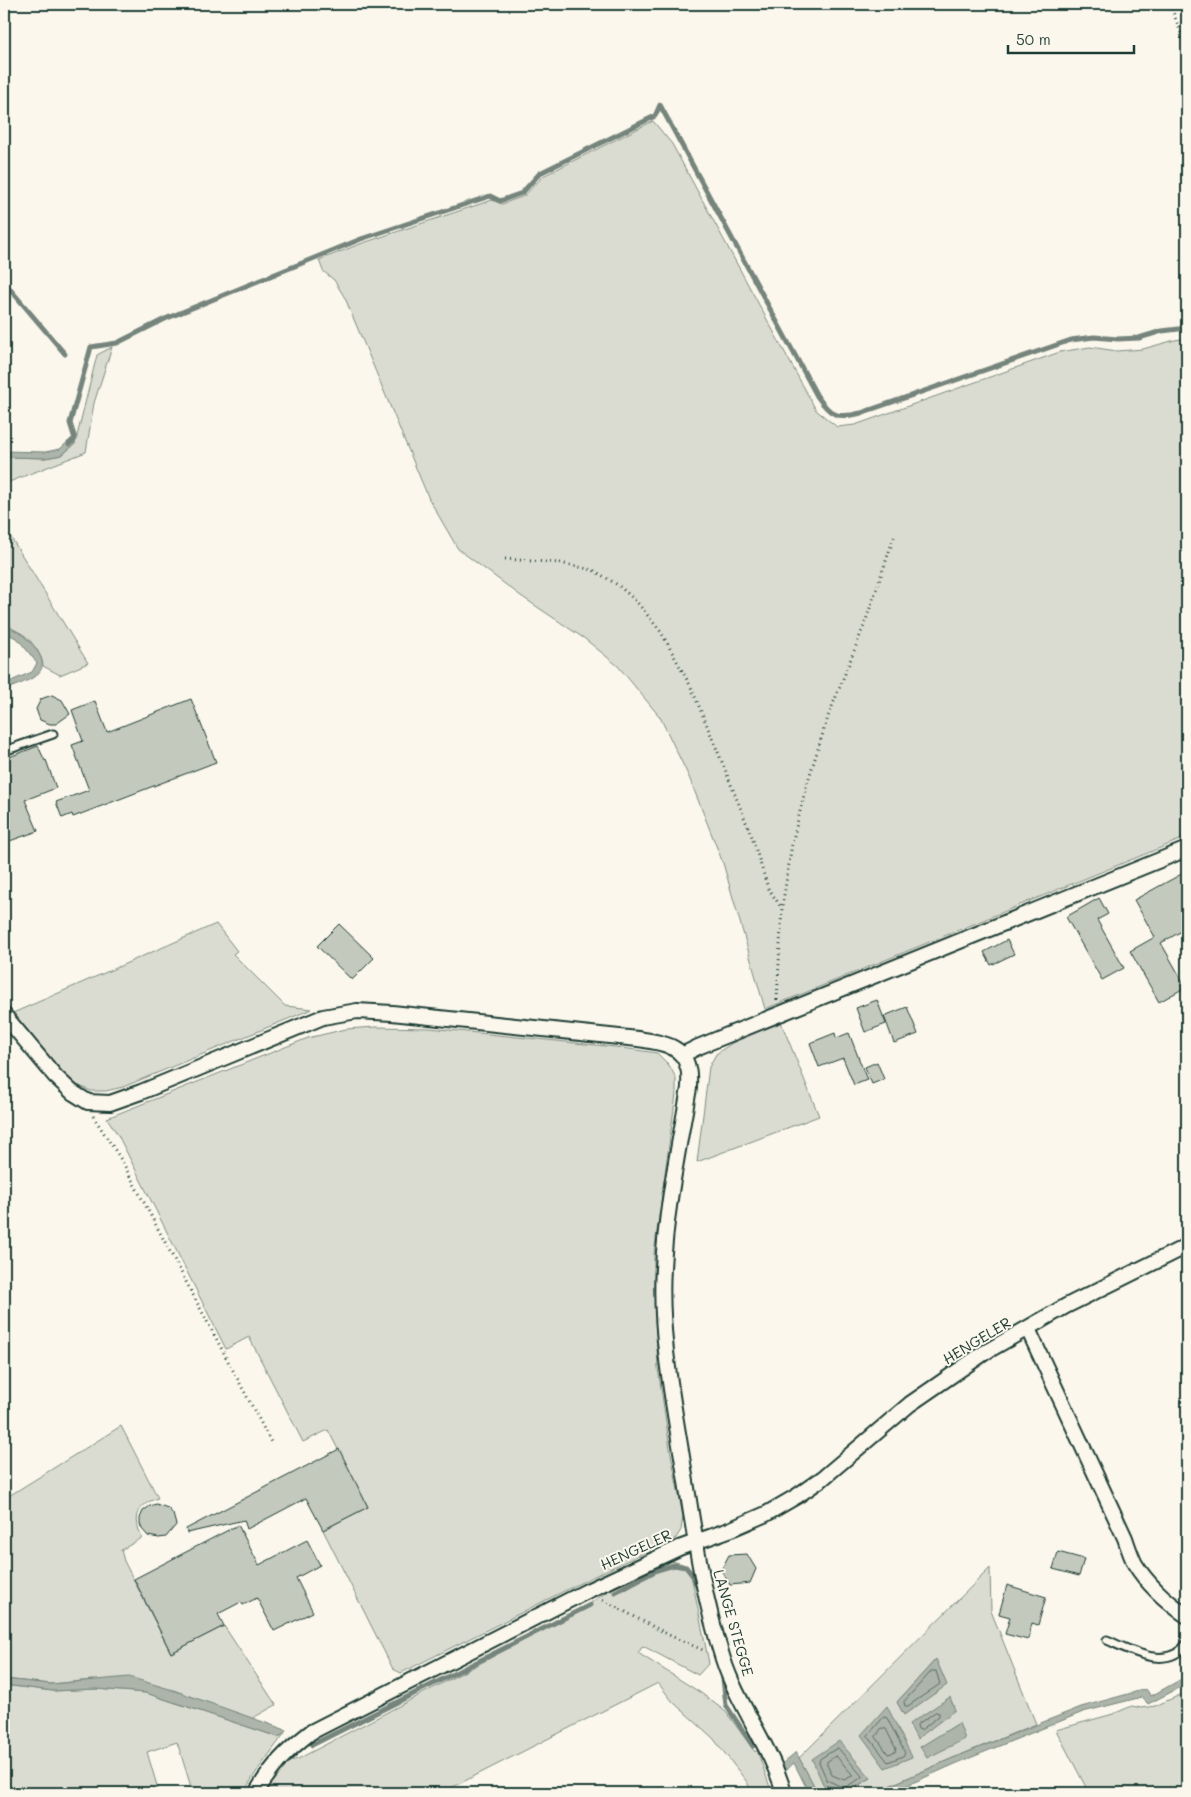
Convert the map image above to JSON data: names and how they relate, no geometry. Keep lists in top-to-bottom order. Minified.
{"streets":{"street":["HENGELER","LANGE STEGGE"]},"crossings":[["HENGELER","LANGE STEGGE"]],"scale_bar":"50 m"}
